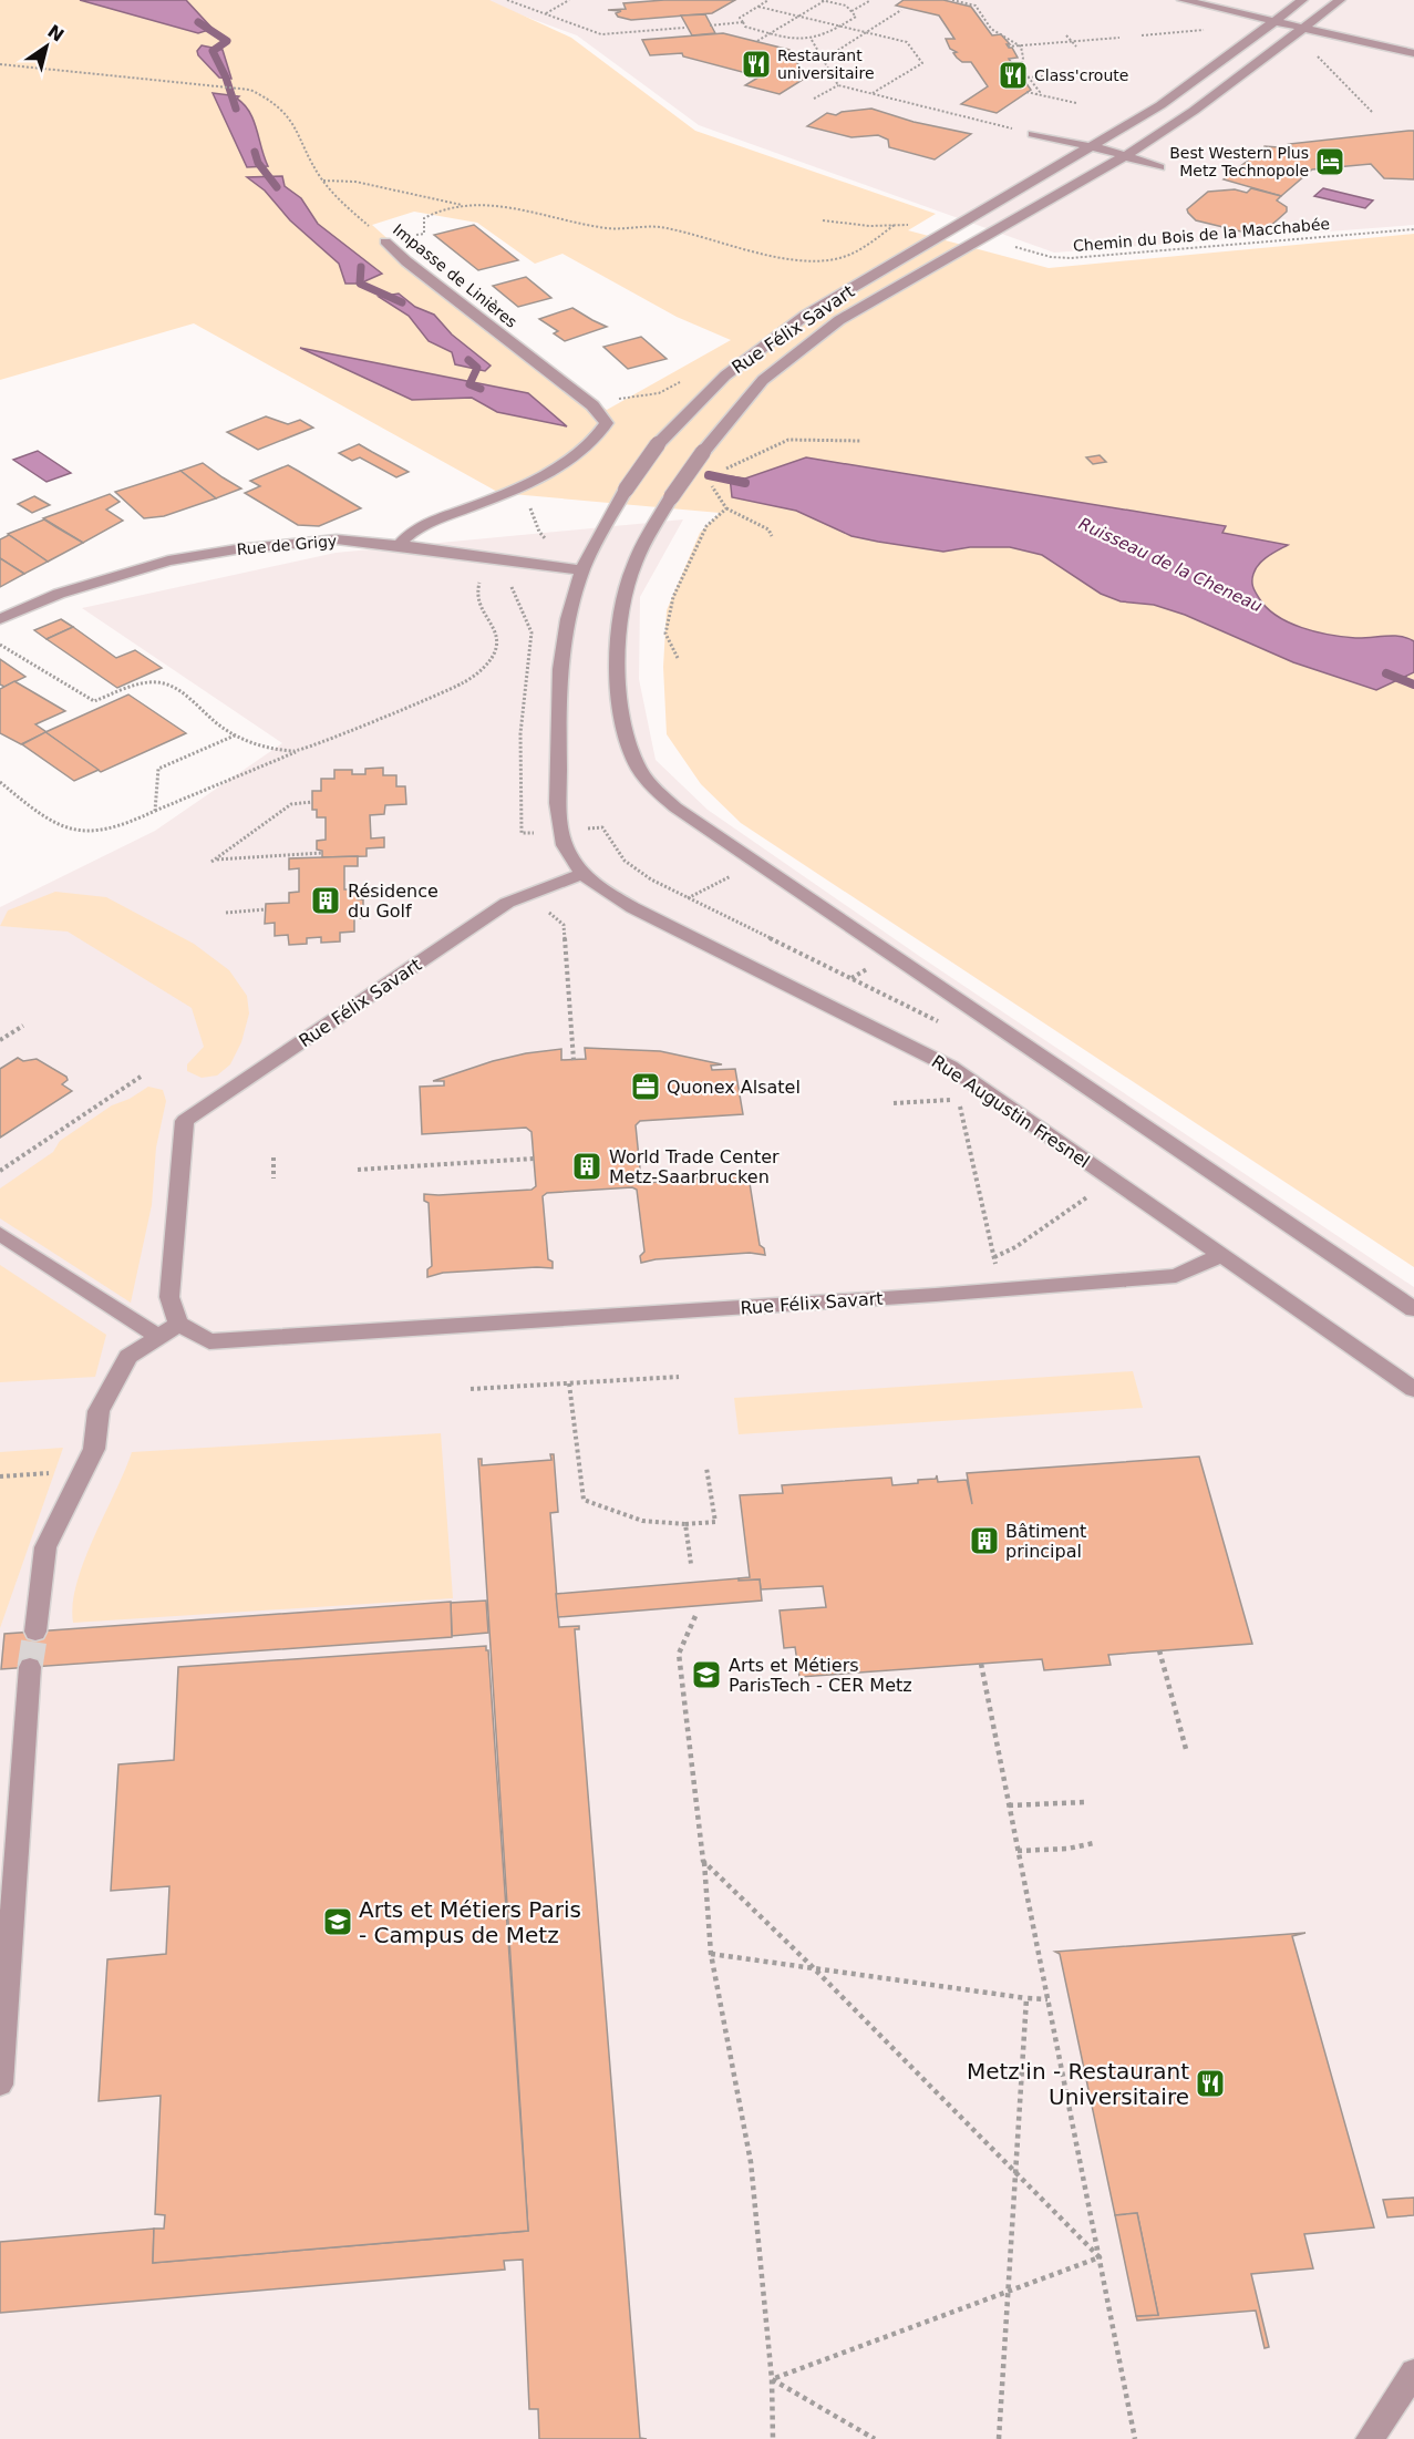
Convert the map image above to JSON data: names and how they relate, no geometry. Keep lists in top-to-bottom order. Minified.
{"streets":{"street":["Impasse de Linières","Rue Félix Savart","Rue de Grigy","Rue Augustin Fresnel"],"path":["Chemin du Bois de la Macchabée"]},"crossings":[["Rue Félix Savart","Rue de Grigy"],["Rue Félix Savart","Rue Augustin Fresnel"]],"water":["Ruisseau de la Cheneau"],"places":{"restaurant":["Restaurant universitaire","Class'croute","Metz'in - Restaurant Universitaire"],"hotel":["Best Western Plus Metz Technopole"],"building":["Résidence du Golf","World Trade Center Metz-Saarbrucken","Bâtiment principal"],"office":["Quonex Alsatel"],"school or university":["Arts et Métiers ParisTech - CER Metz","Arts et Métiers Paris - Campus de Metz"]},"north":"top right"}
